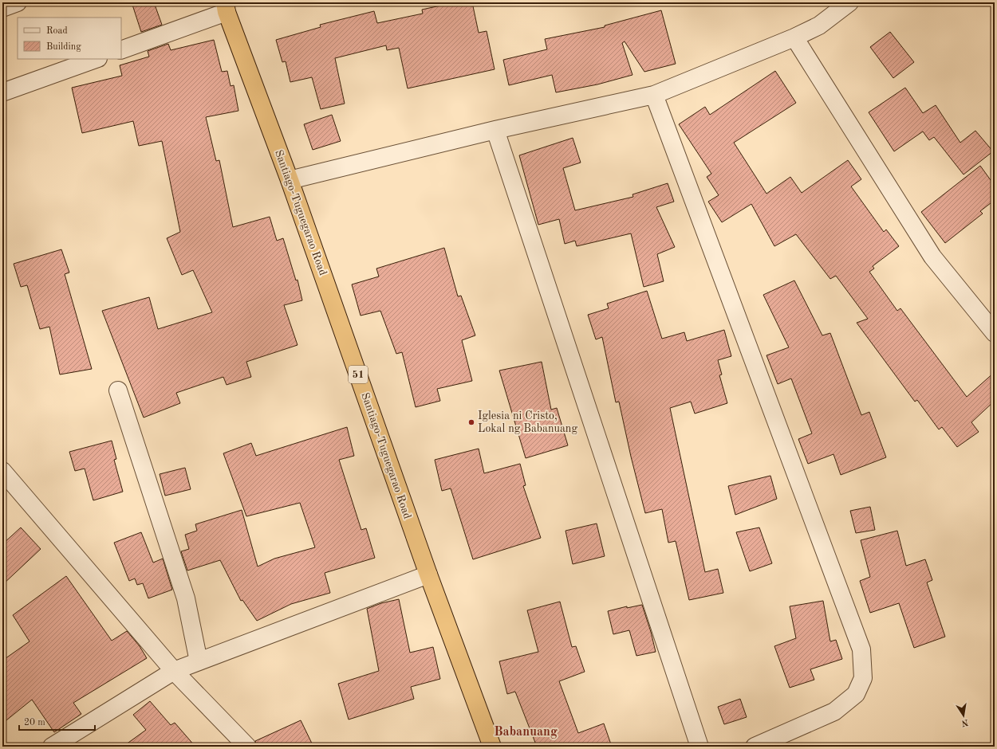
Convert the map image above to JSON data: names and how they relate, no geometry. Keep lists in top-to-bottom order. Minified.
{"streets":{"highway":["Santiago-Tuguegarao Road","51"]},"districts":["Babanuang"],"places":["Iglesia ni Cristo, Lokal ng Babanuang"],"legend":["Road","Building"],"scale_bar":"20 m","north":"bottom"}
